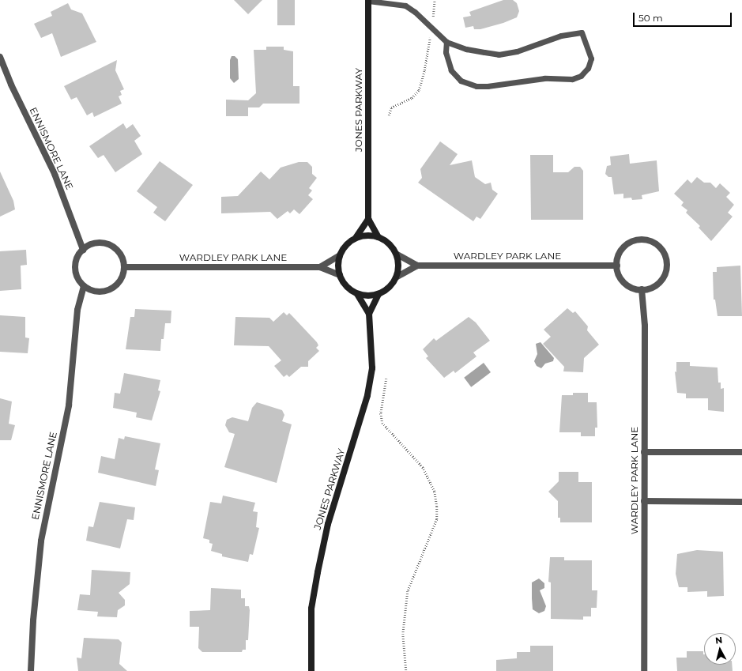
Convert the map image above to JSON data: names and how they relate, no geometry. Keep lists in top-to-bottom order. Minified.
{"streets":{"street":["JONES PARKWAY","ENNISMORE LANE","WARDLEY PARK LANE"]},"crossings":[["JONES PARKWAY","WARDLEY PARK LANE"],["ENNISMORE LANE","WARDLEY PARK LANE"]],"scale_bar":"50 m","north":"top"}
